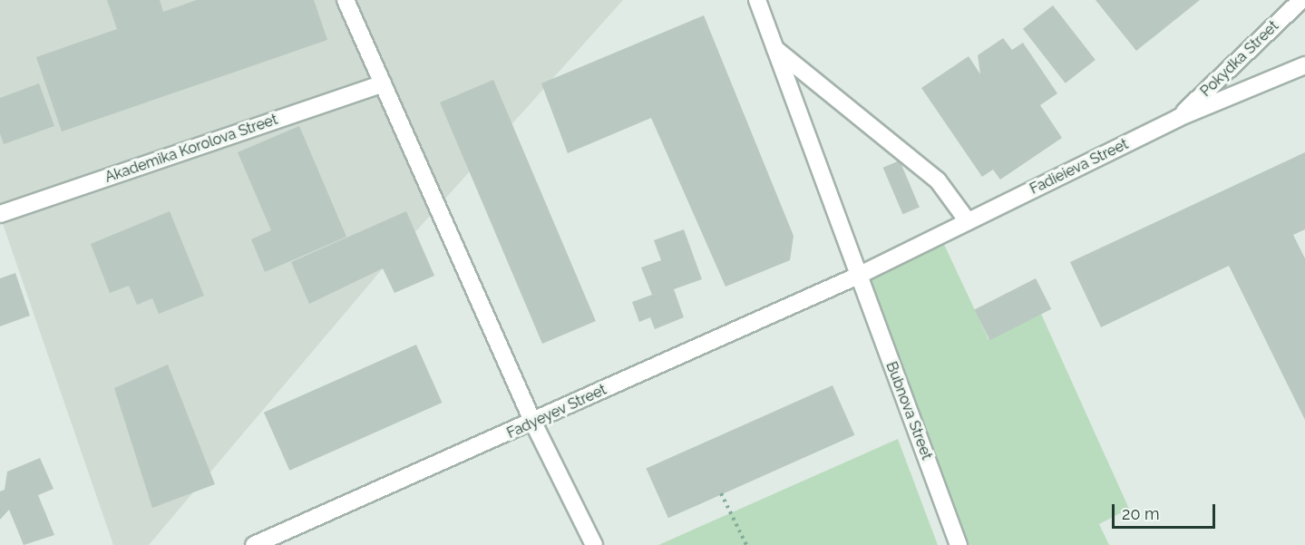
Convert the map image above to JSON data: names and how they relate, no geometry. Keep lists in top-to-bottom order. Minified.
{"streets":{"street":["Pokydka Street","Akademika Korolova Street","Fadieieva Street","Bubnova Street","Fadyeyev Street"]},"crossings":[["Pokydka Street","Fadieieva Street"],["Fadieieva Street","Bubnova Street"],["Fadieieva Street","Fadyeyev Street"],["Bubnova Street","Fadyeyev Street"]],"scale_bar":"20 m"}
